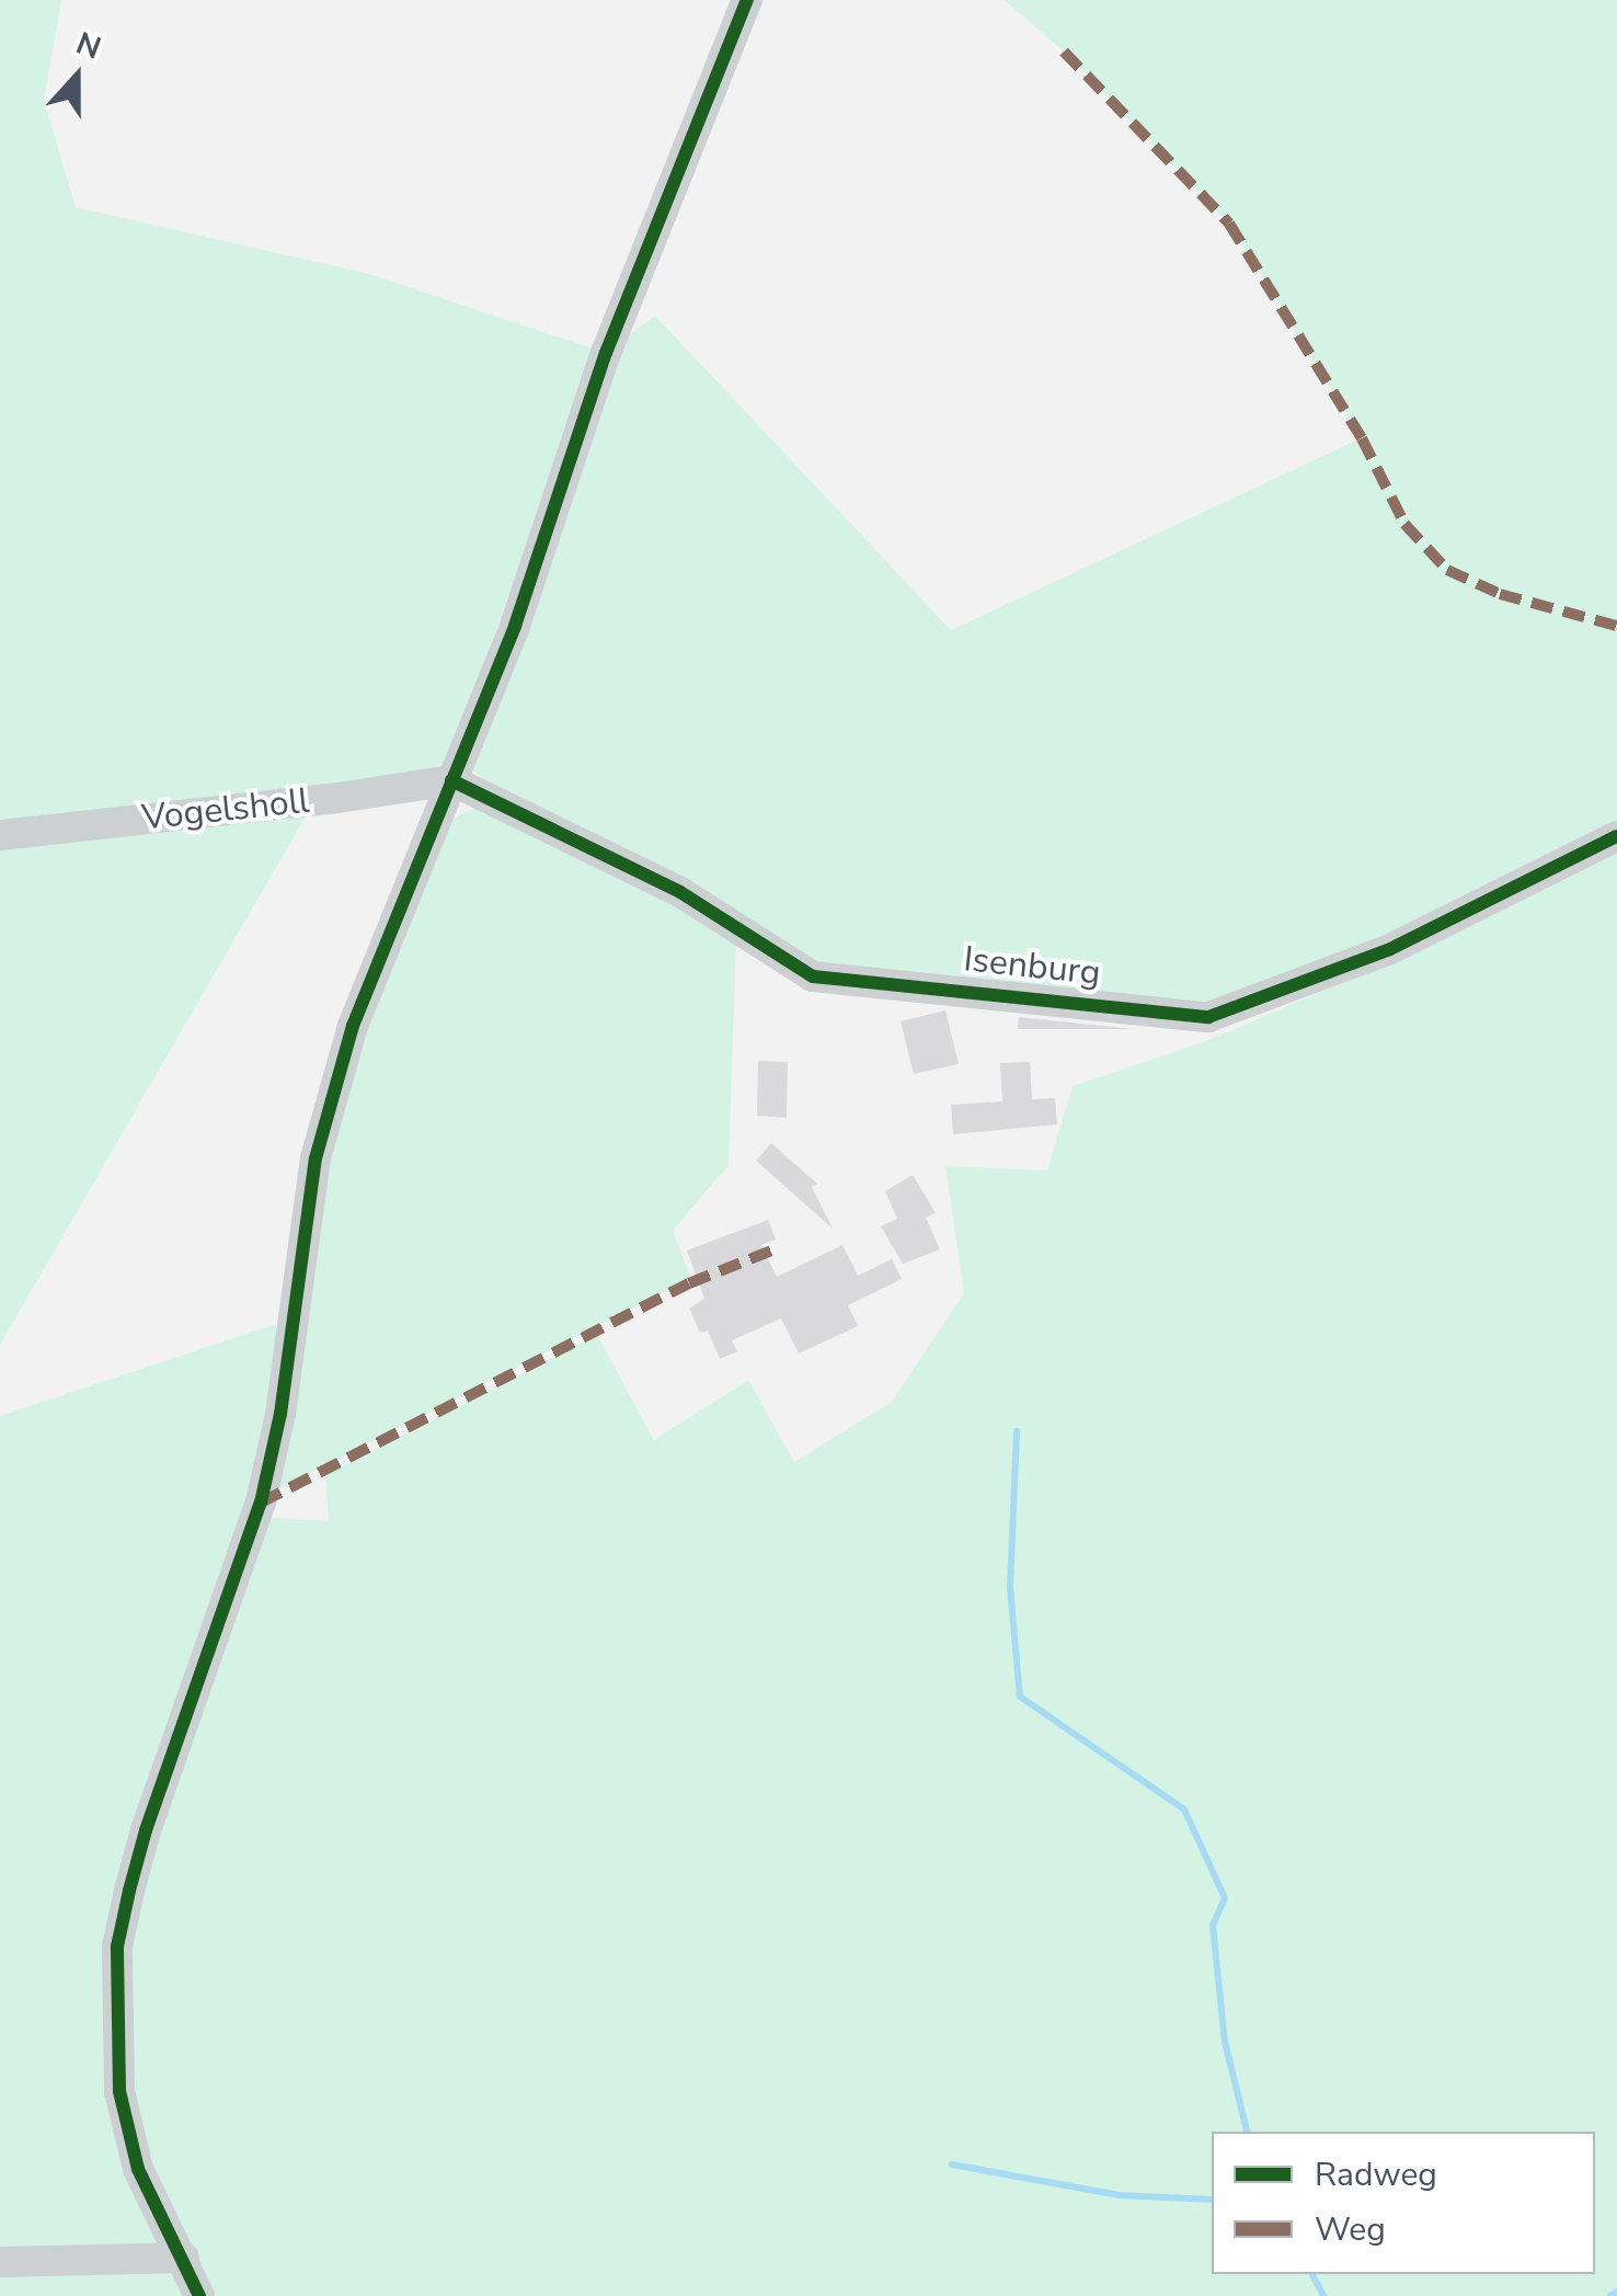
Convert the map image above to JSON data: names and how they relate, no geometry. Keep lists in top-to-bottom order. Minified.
{"streets":{"street":["Vogelsholl","Isenburg"]},"crossings":[["Vogelsholl","Isenburg"]],"legend":["Radweg","Weg"],"north":"top"}
